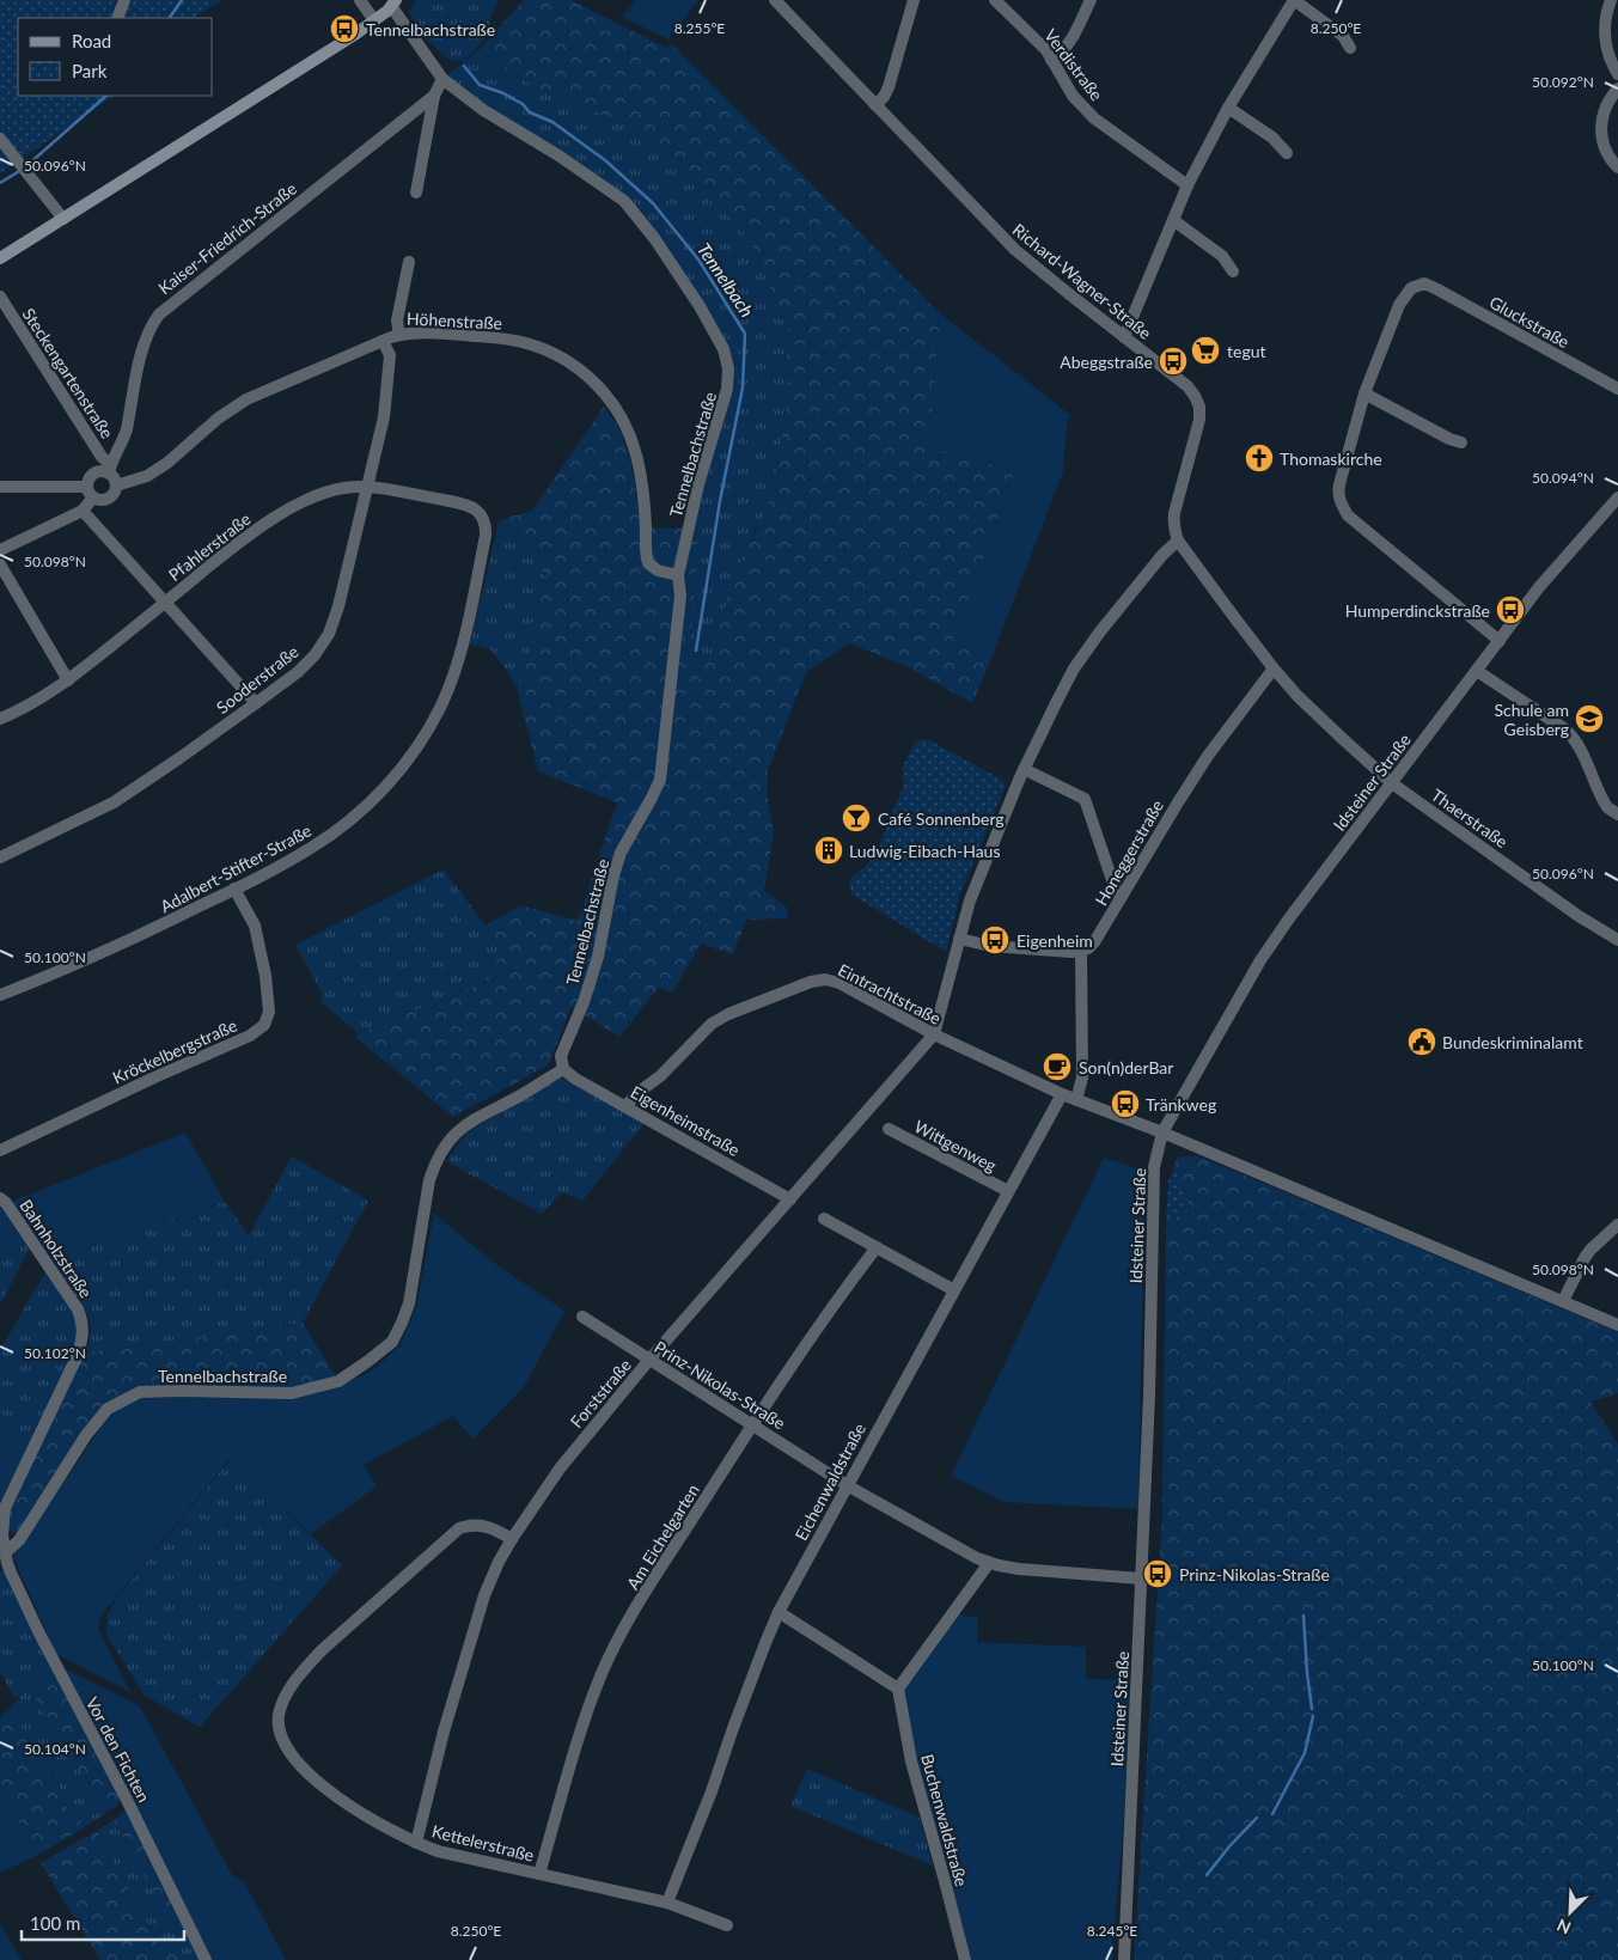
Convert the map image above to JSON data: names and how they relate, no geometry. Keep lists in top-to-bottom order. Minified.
{"streets":{"street":["Verdistraße","Kaiser-Friedrich-Straße","Richard-Wagner-Straße","Höhenstraße","Gluckstraße","Steckengartenstraße","Tennelbachstraße","Pfahlerstraße","Sooderstraße","Idsteiner Straße","Thaerstraße","Honeggerstraße","Adalbert-Stifter-Straße","Eintrachtstraße","Kröckelbergstraße","Eigenheimstraße","Wittgenweg","Bahnholzstraße","Prinz-Nikolas-Straße","Forststraße","Eichenwaldstraße","Am Eichelgarten","Vor den Fichten","Buchenwaldstraße","Kettelerstraße"]},"crossings":[["Kaiser-Friedrich-Straße","Höhenstraße"],["Kaiser-Friedrich-Straße","Steckengartenstraße"],["Kaiser-Friedrich-Straße","Tennelbachstraße"],["Höhenstraße","Steckengartenstraße"],["Höhenstraße","Tennelbachstraße"],["Höhenstraße","Sooderstraße"],["Tennelbachstraße","Eigenheimstraße"],["Tennelbachstraße","Bahnholzstraße"],["Tennelbachstraße","Vor den Fichten"],["Pfahlerstraße","Sooderstraße"],["Pfahlerstraße","Adalbert-Stifter-Straße"],["Idsteiner Straße","Thaerstraße"],["Idsteiner Straße","Eintrachtstraße"],["Idsteiner Straße","Prinz-Nikolas-Straße"],["Adalbert-Stifter-Straße","Kröckelbergstraße"],["Eintrachtstraße","Eigenheimstraße"],["Eintrachtstraße","Forststraße"],["Eintrachtstraße","Eichenwaldstraße"],["Eigenheimstraße","Forststraße"],["Wittgenweg","Eichenwaldstraße"],["Bahnholzstraße","Vor den Fichten"],["Prinz-Nikolas-Straße","Forststraße"],["Prinz-Nikolas-Straße","Eichenwaldstraße"],["Prinz-Nikolas-Straße","Am Eichelgarten"],["Forststraße","Kettelerstraße"],["Eichenwaldstraße","Kettelerstraße"],["Am Eichelgarten","Kettelerstraße"]],"water":["Tennelbach"],"places":{"bus stop":["Tennelbachstraße","Abeggstraße","Humperdinckstraße","Eigenheim","Tränkweg","Prinz-Nikolas-Straße"],"supermarket":["tegut"],"church":["Thomaskirche"],"school or university":["Schule am Geisberg"],"bar":["Café Sonnenberg"],"building":["Ludwig-Eibach-Haus"],"public building":["Bundeskriminalamt"],"cafe":["Son(n)derBar"]},"legend":["Road","Park"],"scale_bar":"100 m","north":"bottom left","coordinates":["8.255°E","8.250°E","50.092°N","50.096°N","50.094°N","50.098°N","50.100°N","50.102°N","50.104°N","8.245°E"]}
